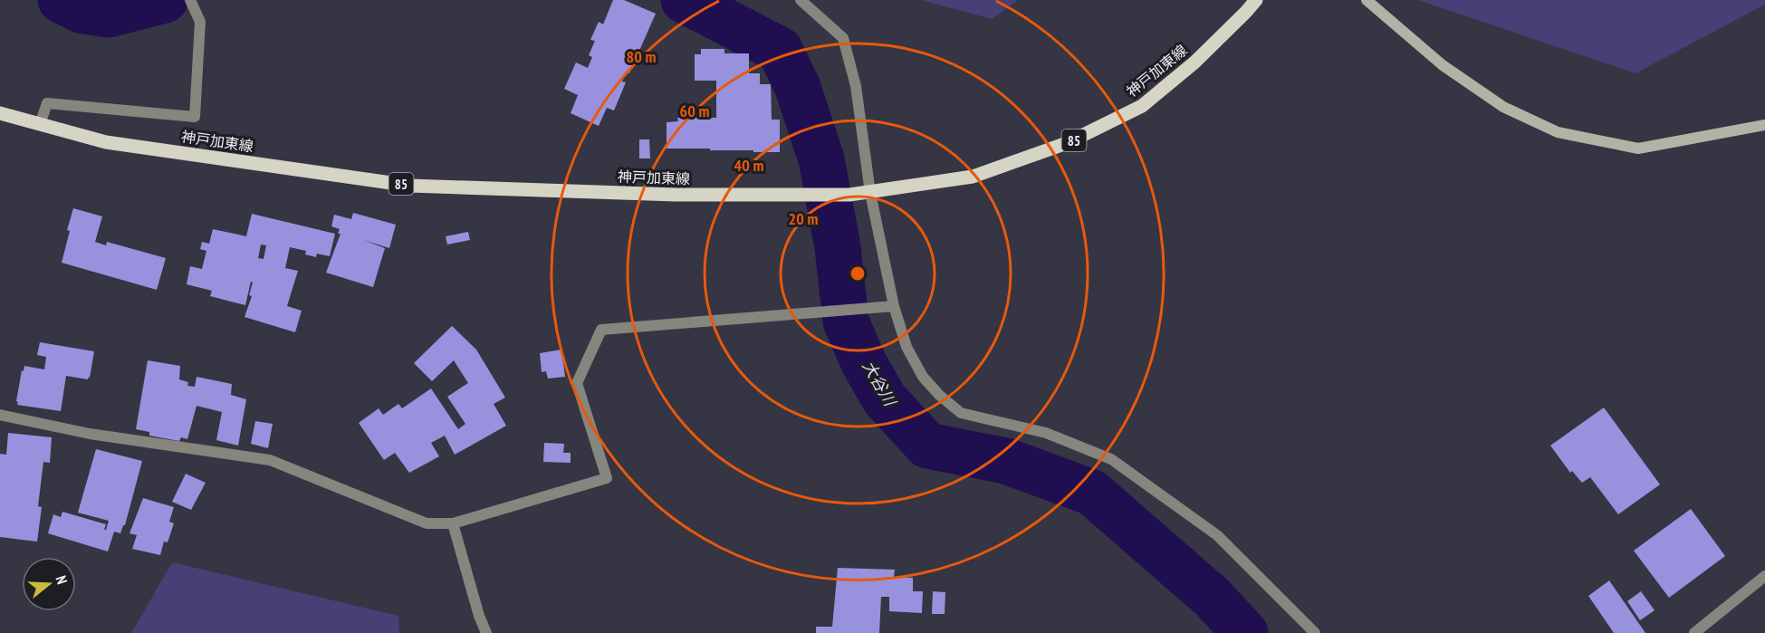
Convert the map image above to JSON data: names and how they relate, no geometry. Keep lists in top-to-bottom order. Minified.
{"streets":{"main road":["神戸加東線","85"]},"water":["大谷川"],"north":"right","rings":["80 m","60 m","40 m","20 m"]}
